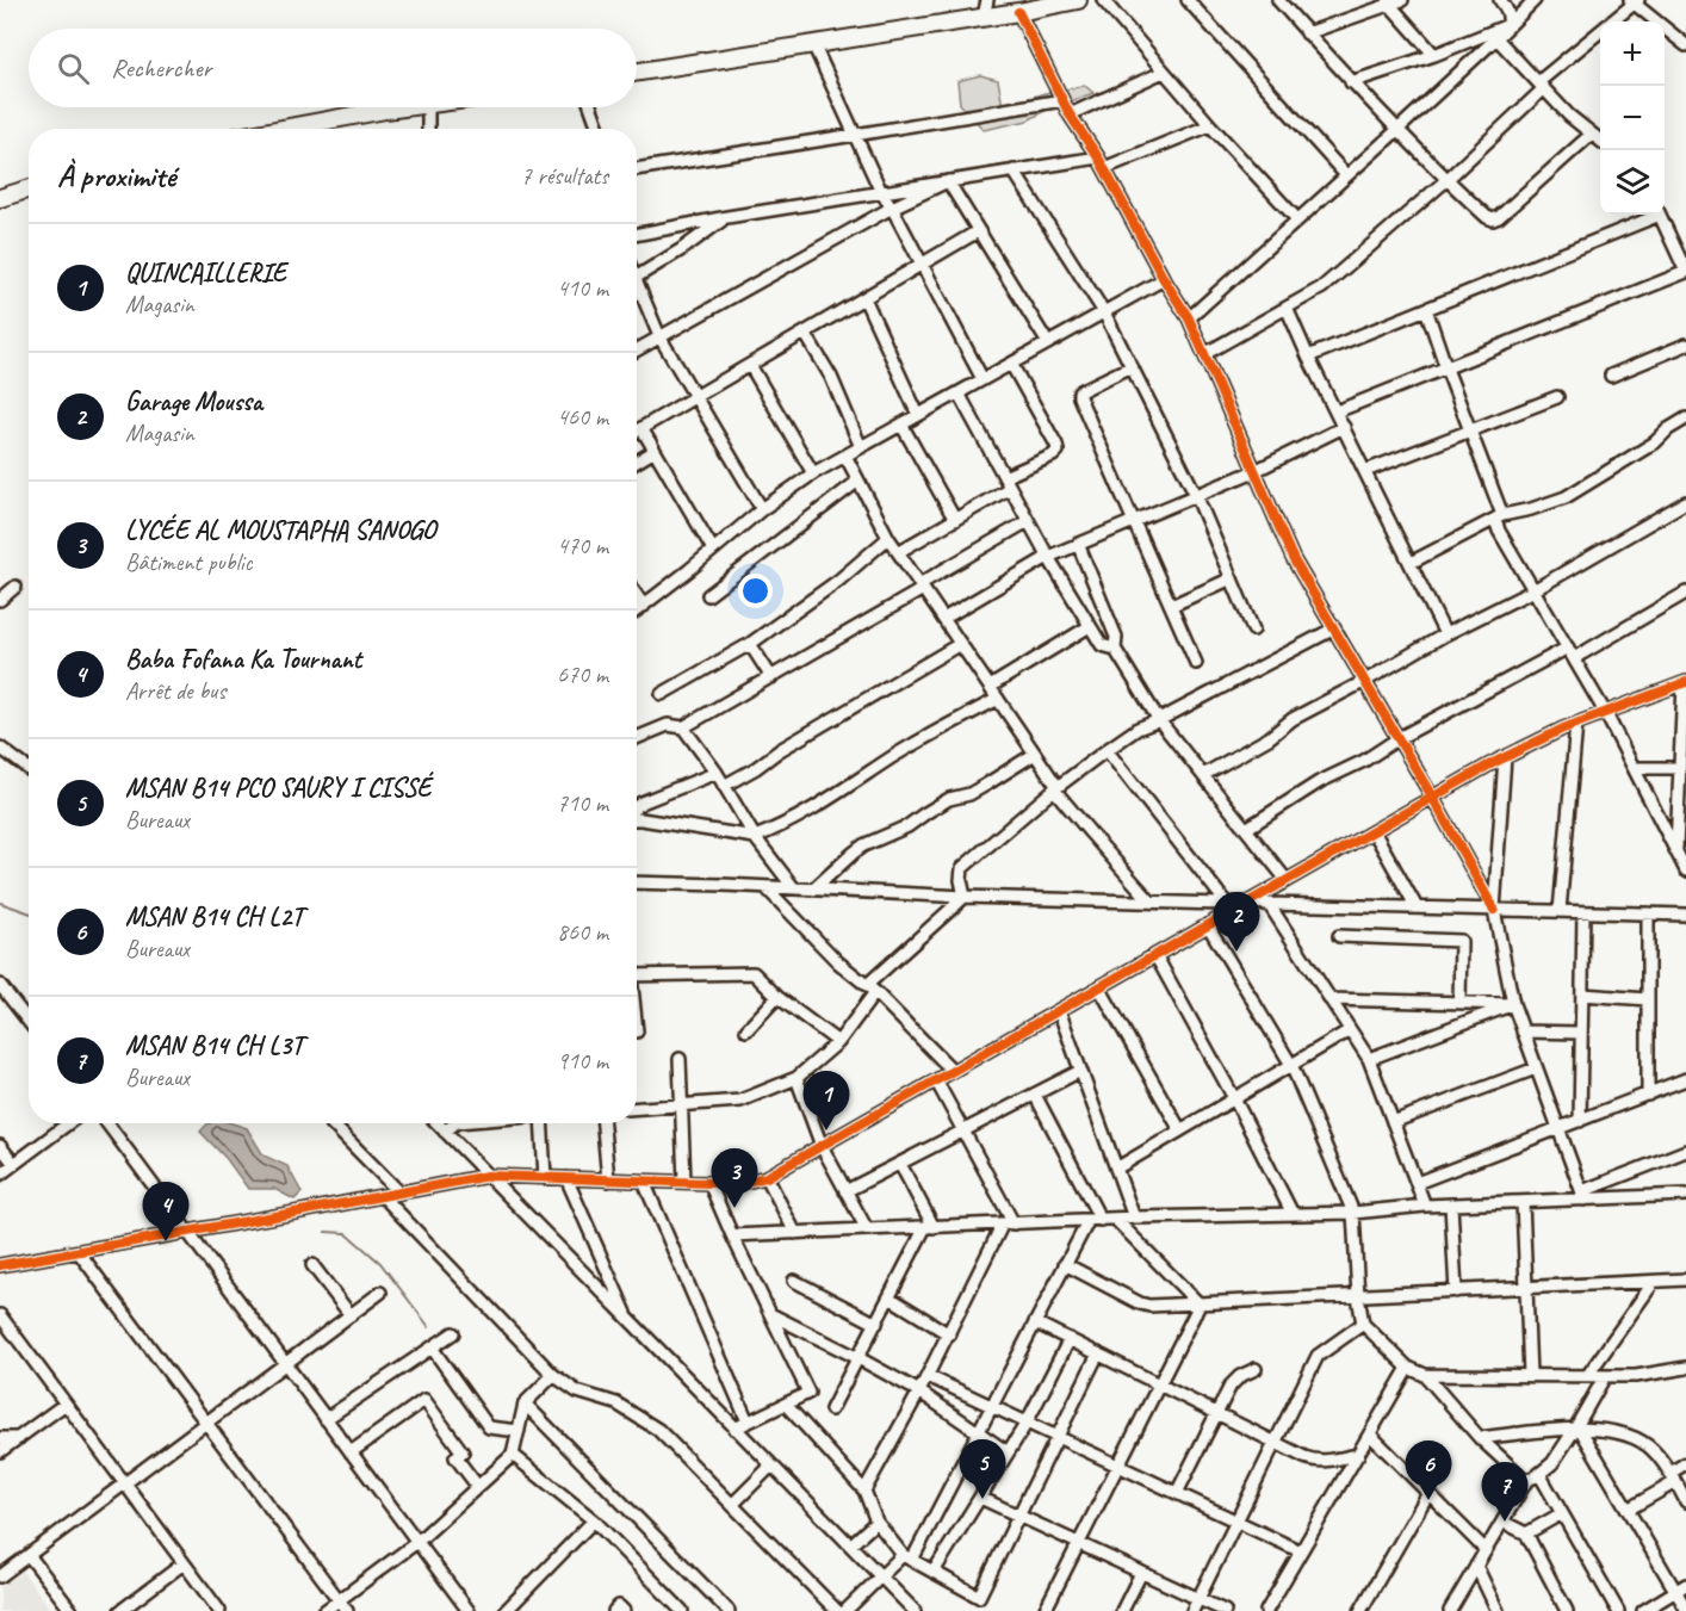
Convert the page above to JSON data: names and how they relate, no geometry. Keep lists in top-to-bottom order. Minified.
{"page":{"map_buttons":["+","−"],"search":"Rechercher","heading":["À proximité","7 résultats"],"list":[{"mark":"1","name":"QUINCAILLERIE","note":"Magasin","value":"410 m"},{"mark":"2","name":"Garage Moussa","note":"Magasin","value":"460 m"},{"mark":"3","name":"LYCÉE AL MOUSTAPHA SANOGO","note":"Bâtiment public","value":"470 m"},{"mark":"4","name":"Baba Fofana Ka Tournant","note":"Arrêt de bus","value":"670 m"},{"mark":"5","name":"MSAN B14 PCO SAURY I CISSÉ","note":"Bureaux","value":"710 m"},{"mark":"6","name":"MSAN B14 CH L2T","note":"Bureaux","value":"860 m"},{"mark":"7","name":"MSAN B14 CH L3T","note":"Bureaux","value":"910 m"}],"pins":["2","1","3","4","5","6","7"]}}
